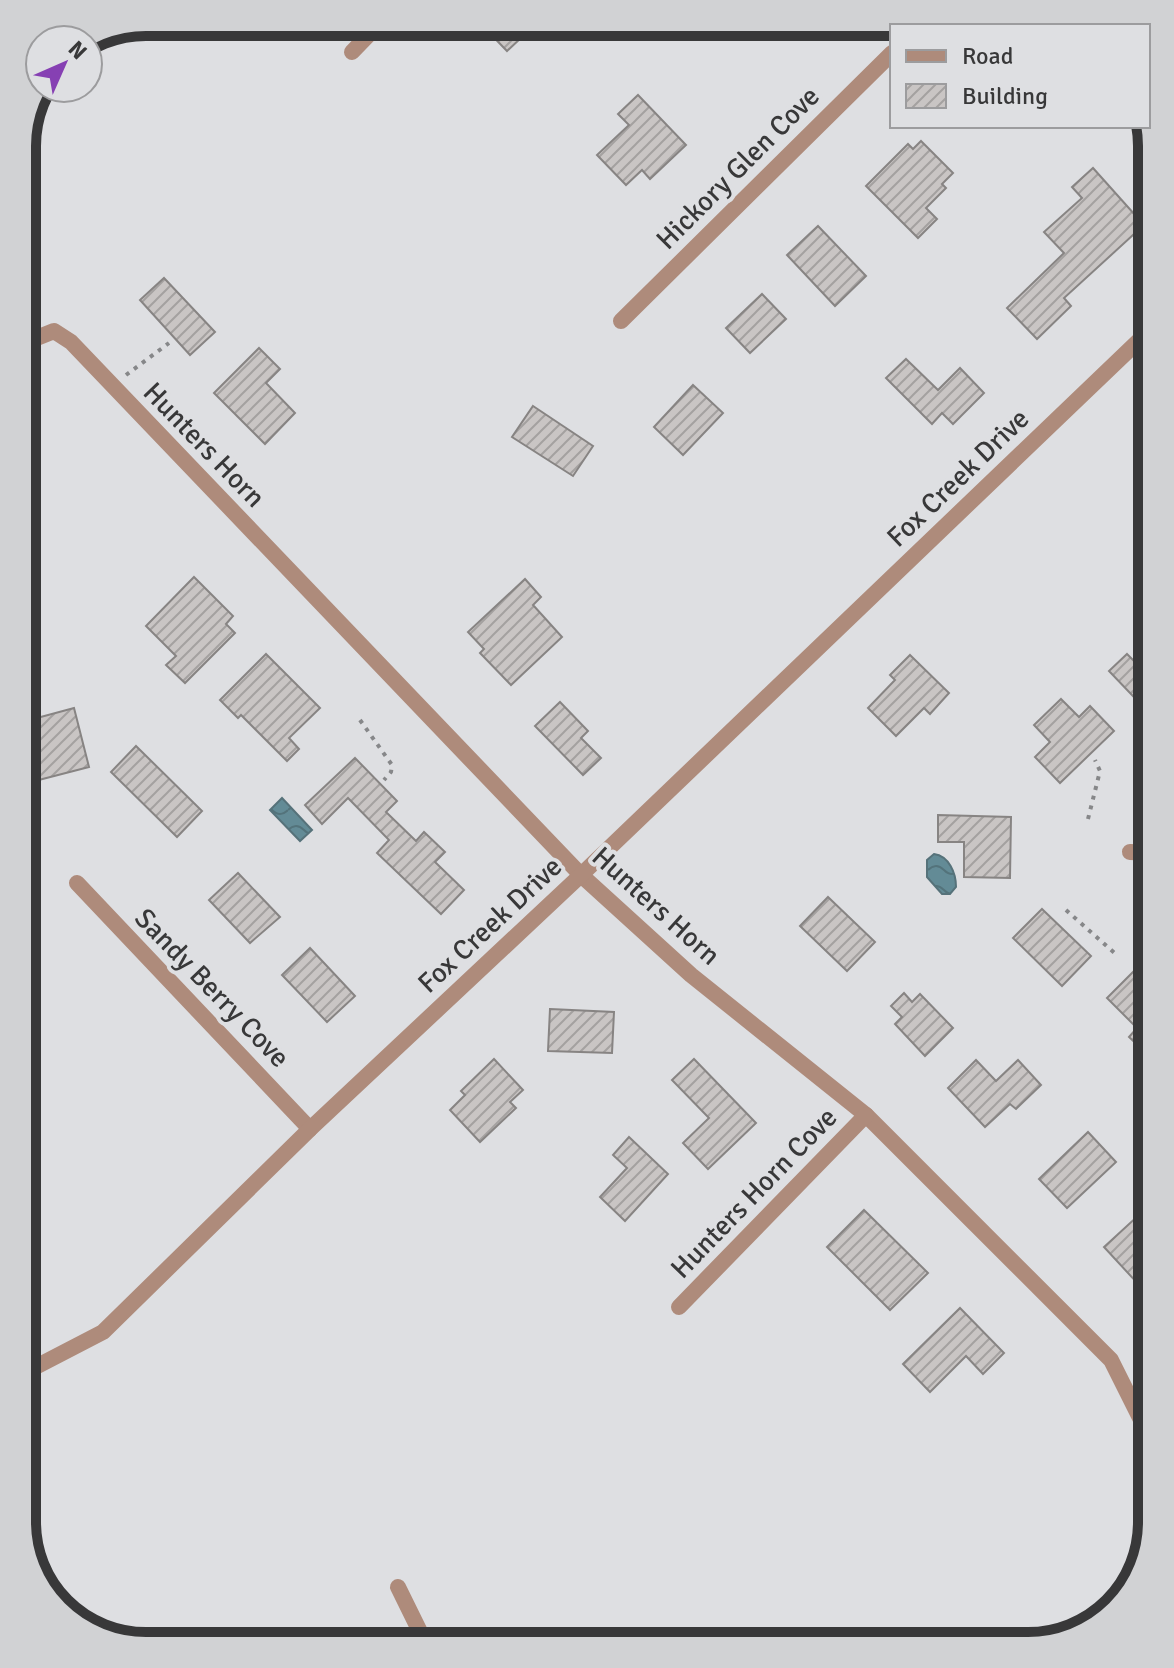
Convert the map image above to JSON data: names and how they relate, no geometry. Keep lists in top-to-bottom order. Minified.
{"streets":{"street":["Hickory Glen Cove","Hunters Horn","Fox Creek Drive","Sandy Berry Cove","Hunters Horn Cove"]},"crossings":[["Hunters Horn","Fox Creek Drive"],["Hunters Horn","Hunters Horn Cove"],["Fox Creek Drive","Sandy Berry Cove"]],"legend":["Road","Building"],"north":"top right"}
